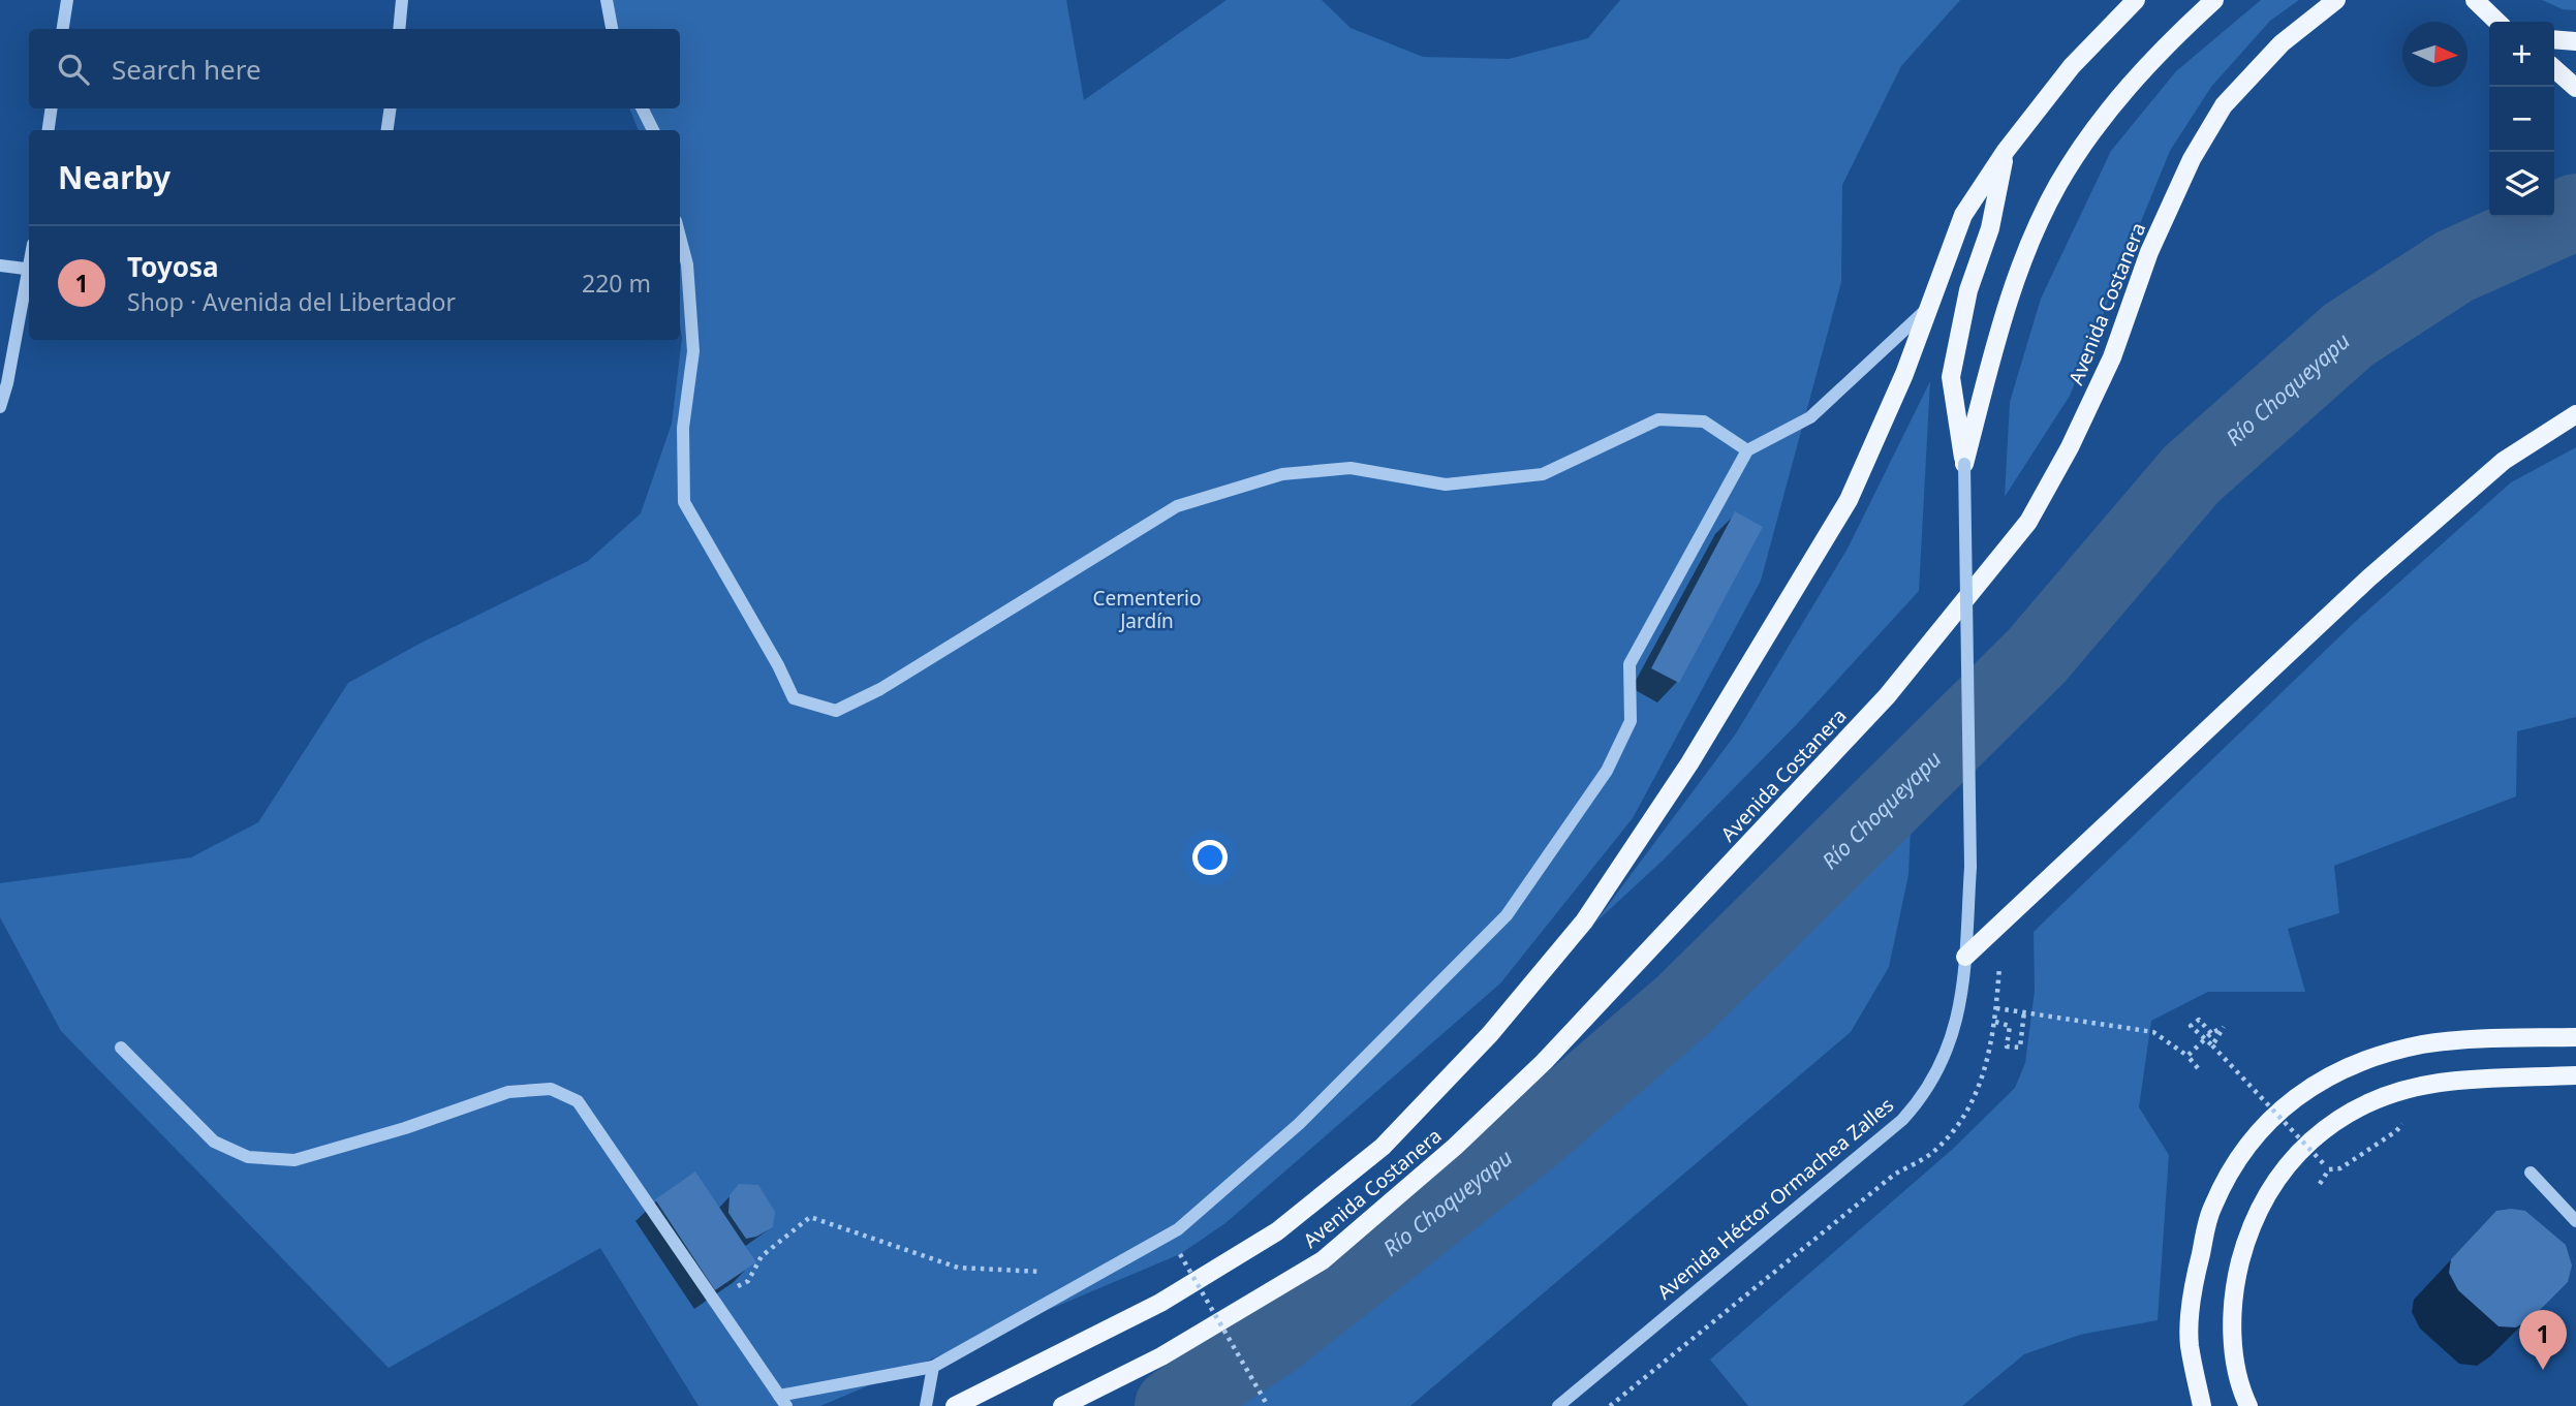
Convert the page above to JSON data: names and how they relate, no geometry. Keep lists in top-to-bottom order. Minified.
{"streets":{"main road":["Avenida Costanera"],"street":["Avenida Héctor Ormachea Zalles"]},"water":["Río Choqueyapu"],"parks":["Cementerio Jardín"],"north":"right","page":{"map_buttons":["+","−"],"search":"Search here","heading":"Nearby","list":[{"mark":"1","name":"Toyosa","note":"Shop · Avenida del Libertador","value":"220 m"}],"pins":"1"}}
